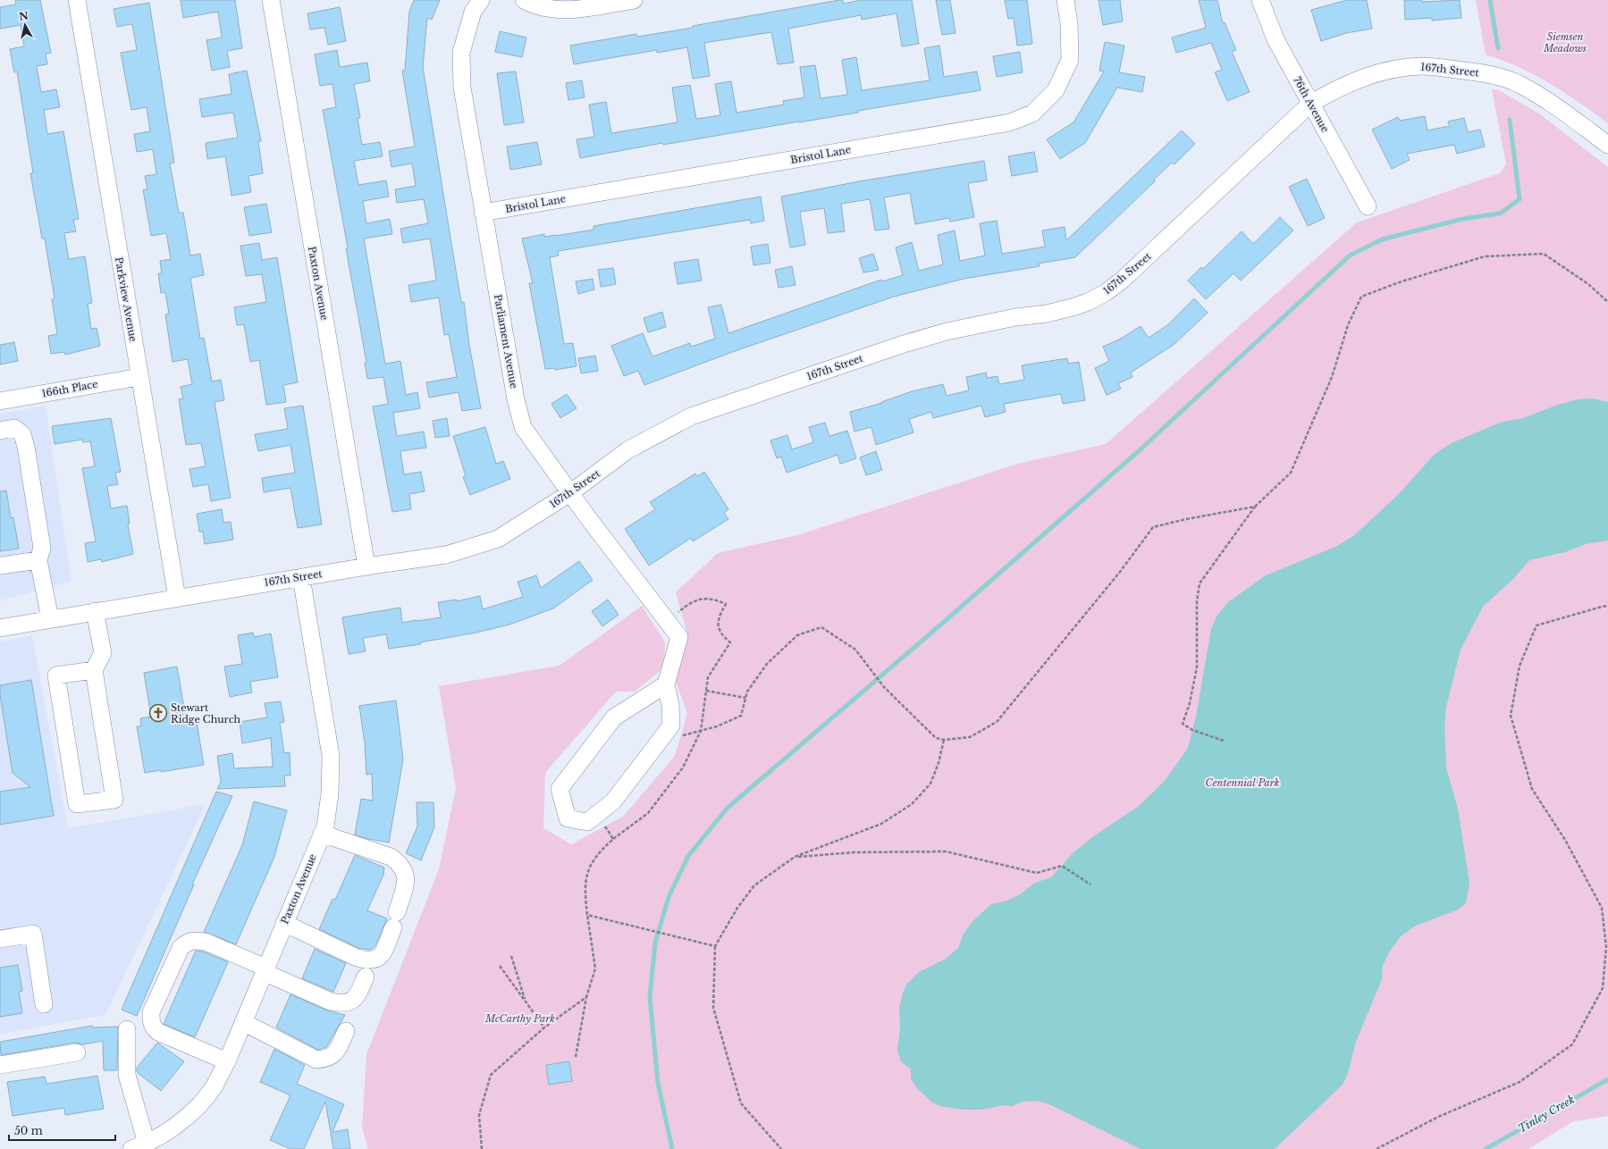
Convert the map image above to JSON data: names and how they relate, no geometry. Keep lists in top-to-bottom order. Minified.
{"streets":{"street":["167th Street","76th Avenue","Bristol Lane","Paxton Avenue","Parkview Avenue","Parliament Avenue","166th Place"]},"crossings":[["167th Street","76th Avenue"],["167th Street","Paxton Avenue"],["167th Street","Parkview Avenue"],["167th Street","Parliament Avenue"],["Bristol Lane","Parliament Avenue"],["Parkview Avenue","166th Place"]],"water":["Tinley Creek"],"parks":["Siemsen Meadows","Centennial Park","McCarthy Park"],"places":{"church":["Stewart Ridge Church"]},"scale_bar":"50 m","north":"top"}
